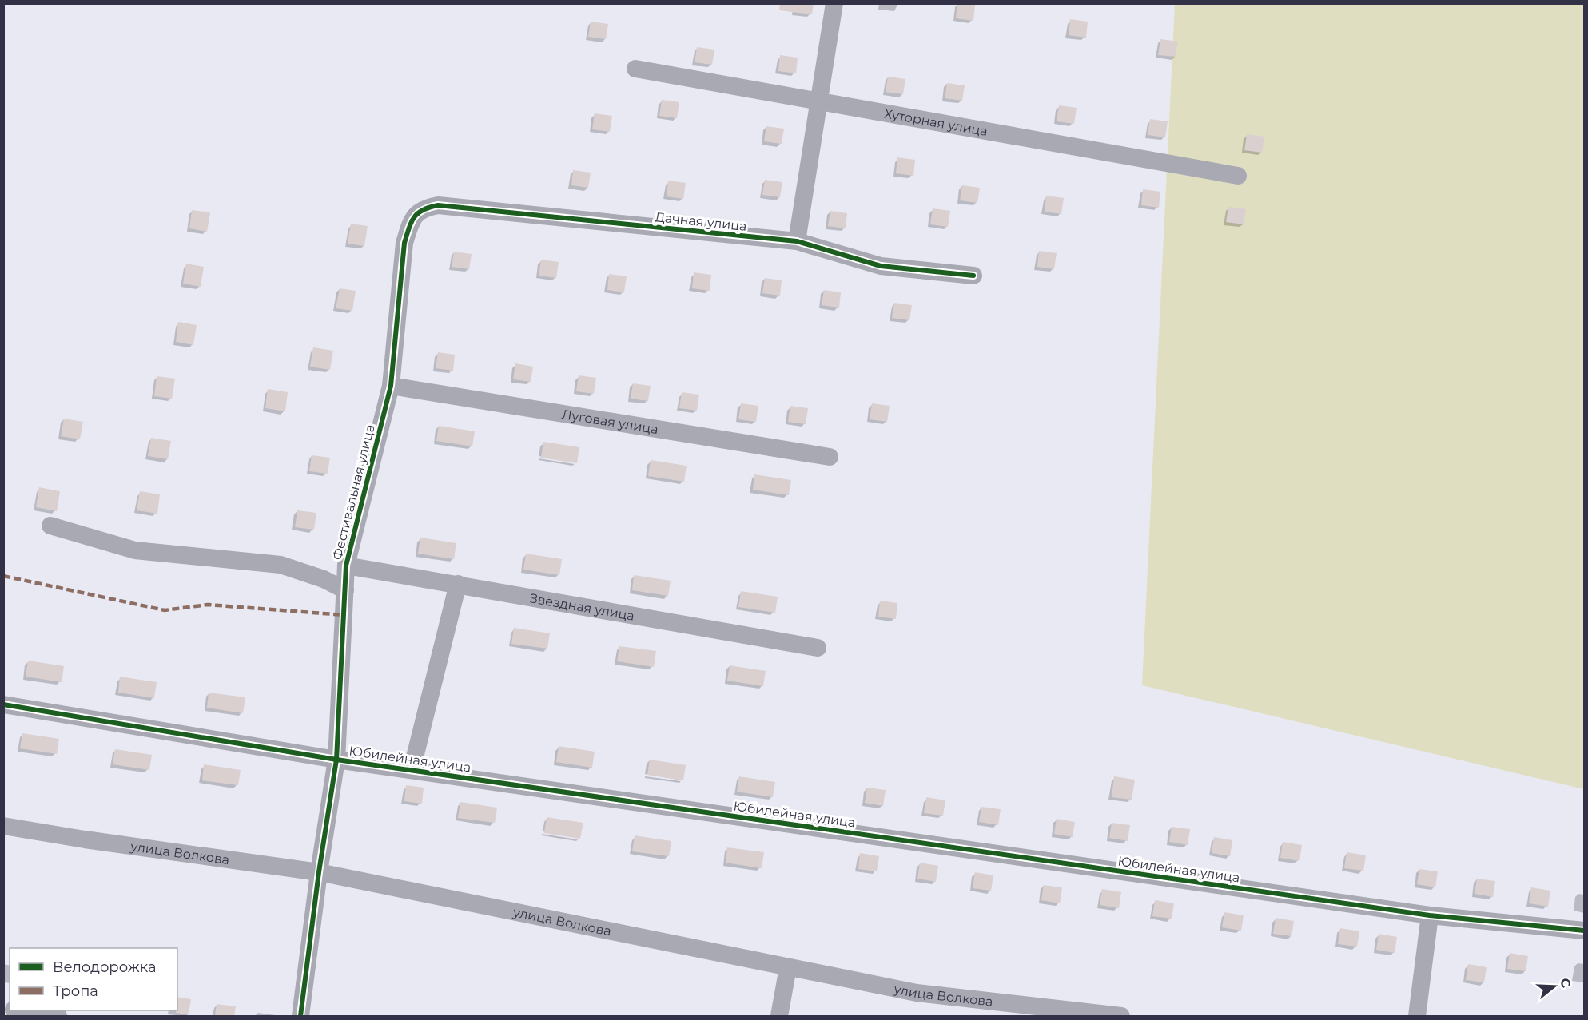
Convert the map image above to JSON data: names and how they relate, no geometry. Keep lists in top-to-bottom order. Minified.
{"streets":{"street":["Хуторная улица","Дачная улица","Луговая улица","Фестивальная улица","Звёздная улица","Юбилейная улица","улица Волкова"]},"crossings":[["Дачная улица","Фестивальная улица"],["Луговая улица","Фестивальная улица"],["Фестивальная улица","Звёздная улица"],["Фестивальная улица","Юбилейная улица"],["Фестивальная улица","улица Волкова"]],"legend":["Велодорожка","Тропа"],"north":"right"}
